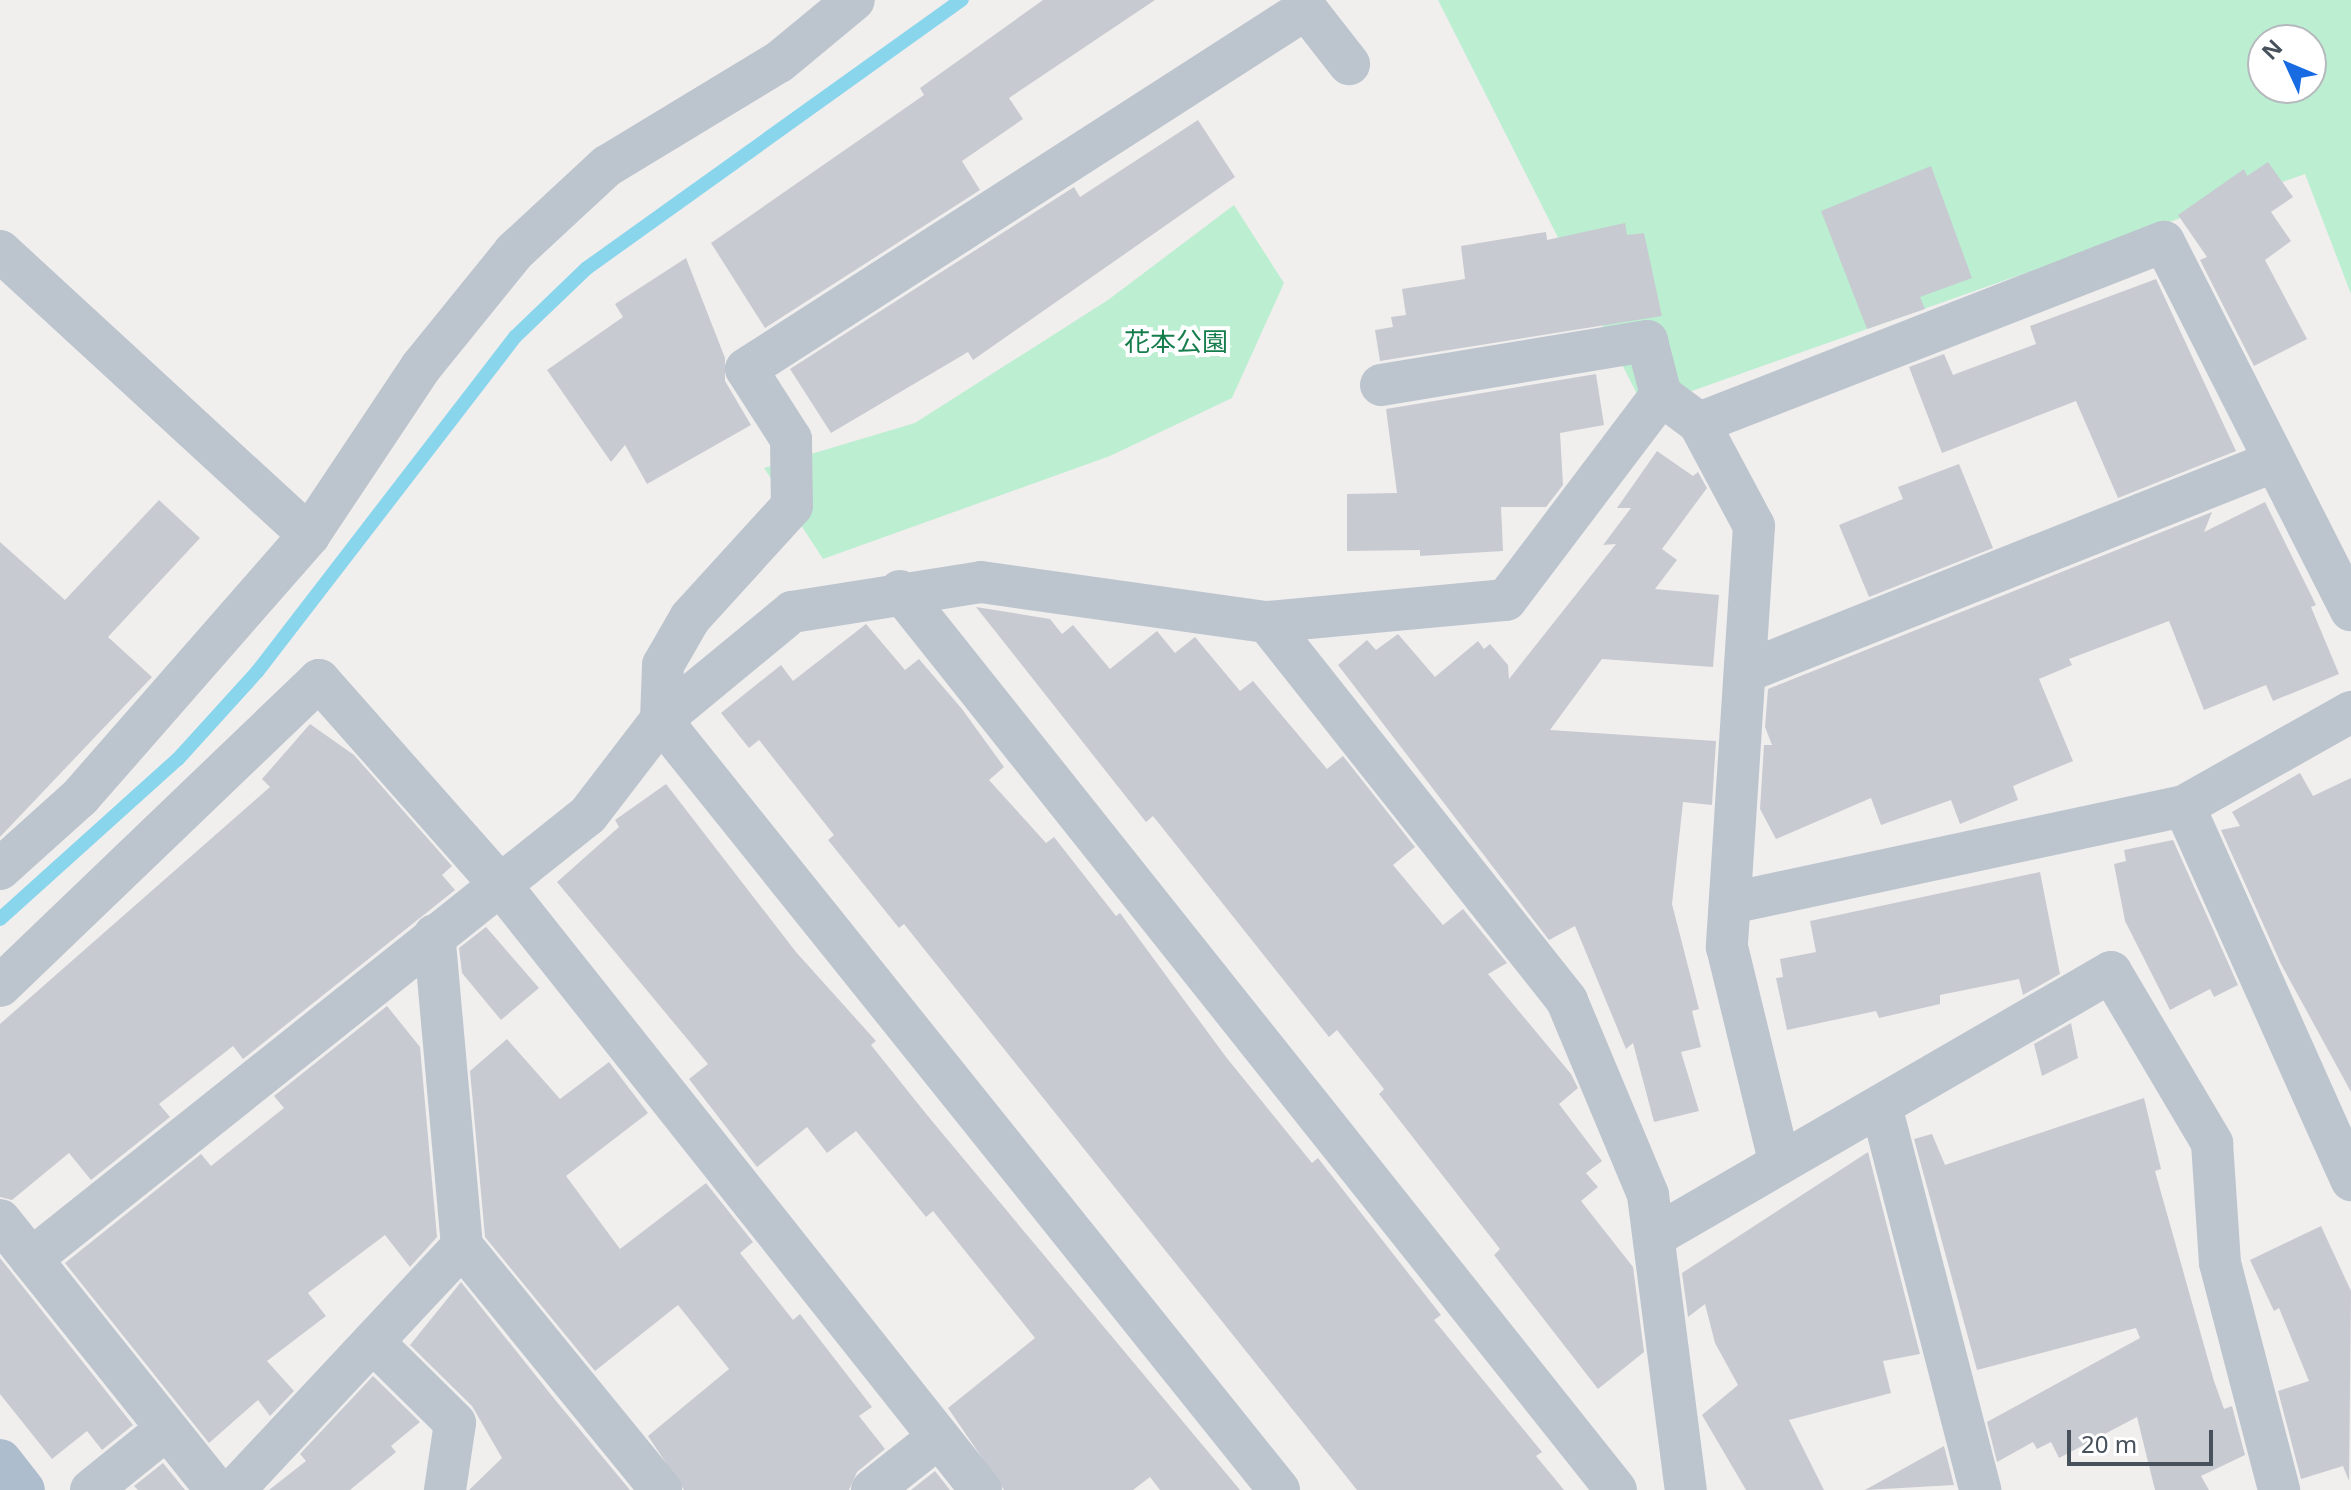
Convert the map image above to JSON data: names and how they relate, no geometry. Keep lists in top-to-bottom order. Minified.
{"parks":["花本公園"],"scale_bar":"20 m","north":"top left"}
